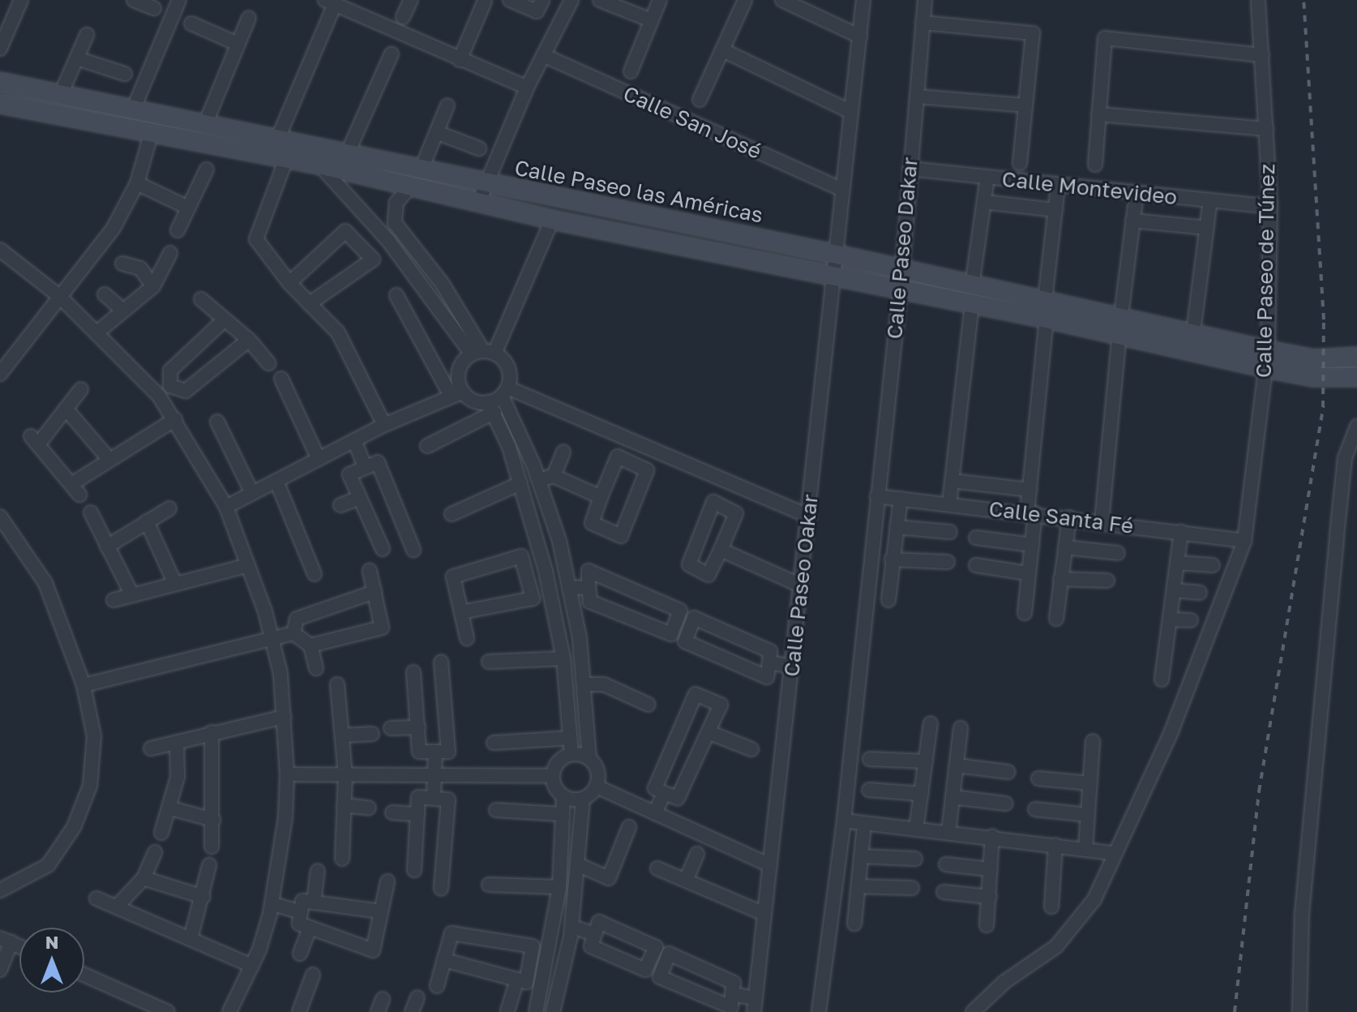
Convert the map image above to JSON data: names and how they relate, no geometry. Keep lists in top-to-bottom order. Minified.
{"streets":{"street":["Calle San José","Calle Montevideo","Calle Paseo las Américas","Calle Paseo Dakar","Calle Paseo de Túnez","Calle Santa Fé","Calle Paseo Oakar"]},"crossings":[["Calle Montevideo","Calle Paseo Dakar"],["Calle Montevideo","Calle Paseo de Túnez"],["Calle Paseo las Américas","Calle Paseo Dakar"],["Calle Paseo las Américas","Calle Paseo de Túnez"],["Calle Paseo las Américas","Calle Paseo Oakar"],["Calle Paseo Dakar","Calle Santa Fé"],["Calle Paseo de Túnez","Calle Santa Fé"]],"north":"top"}
